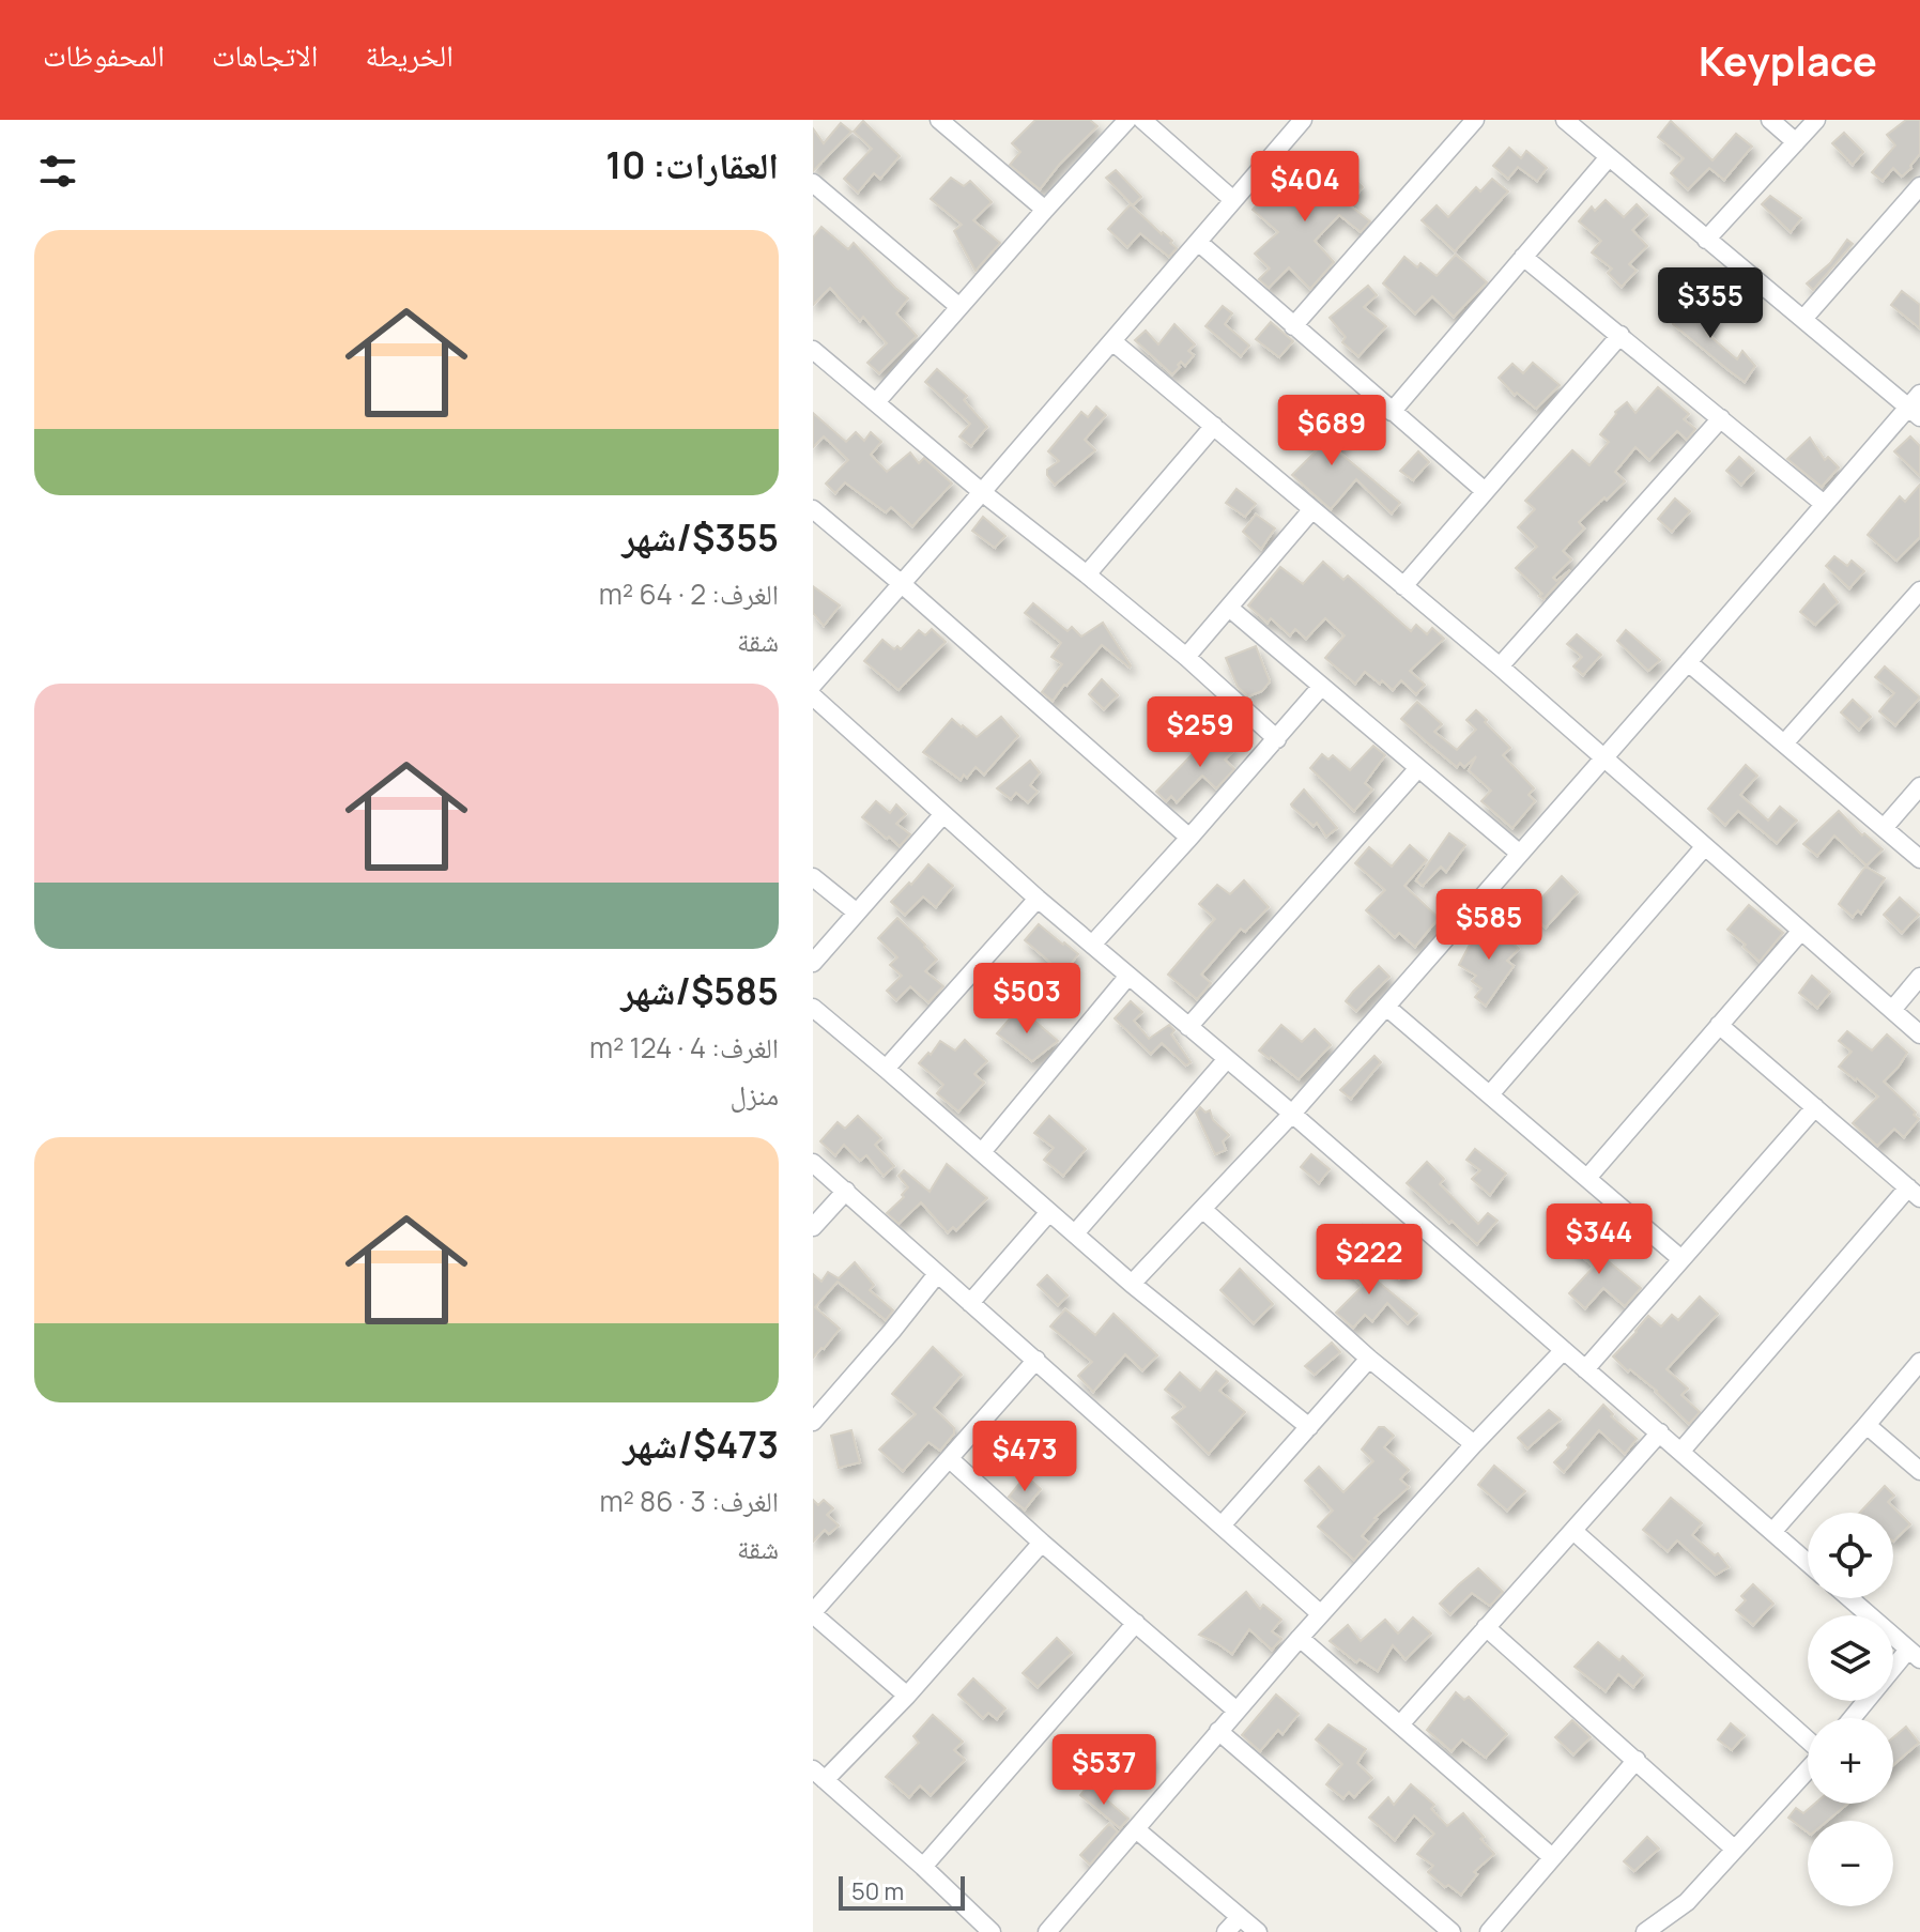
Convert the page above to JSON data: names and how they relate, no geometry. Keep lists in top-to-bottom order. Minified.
{"scale_bar":"50 m","page":{"header":"Keyplace","nav":["الخريطة","الاتجاهات","المحفوظات"],"heading":"العقارات: 10","price":["$404","$355","$689","$259","$585","$503","$344","$222","$473","$537"],"list":[{"name":"$355/شهر","note":"الغرف: 2 · 64 m² · شقة"},{"name":"$585/شهر","note":"الغرف: 4 · 124 m² · منزل"},{"name":"$473/شهر","note":"الغرف: 3 · 86 m² · شقة"}],"map_buttons":["+","−"],"scale":"50 m"}}
